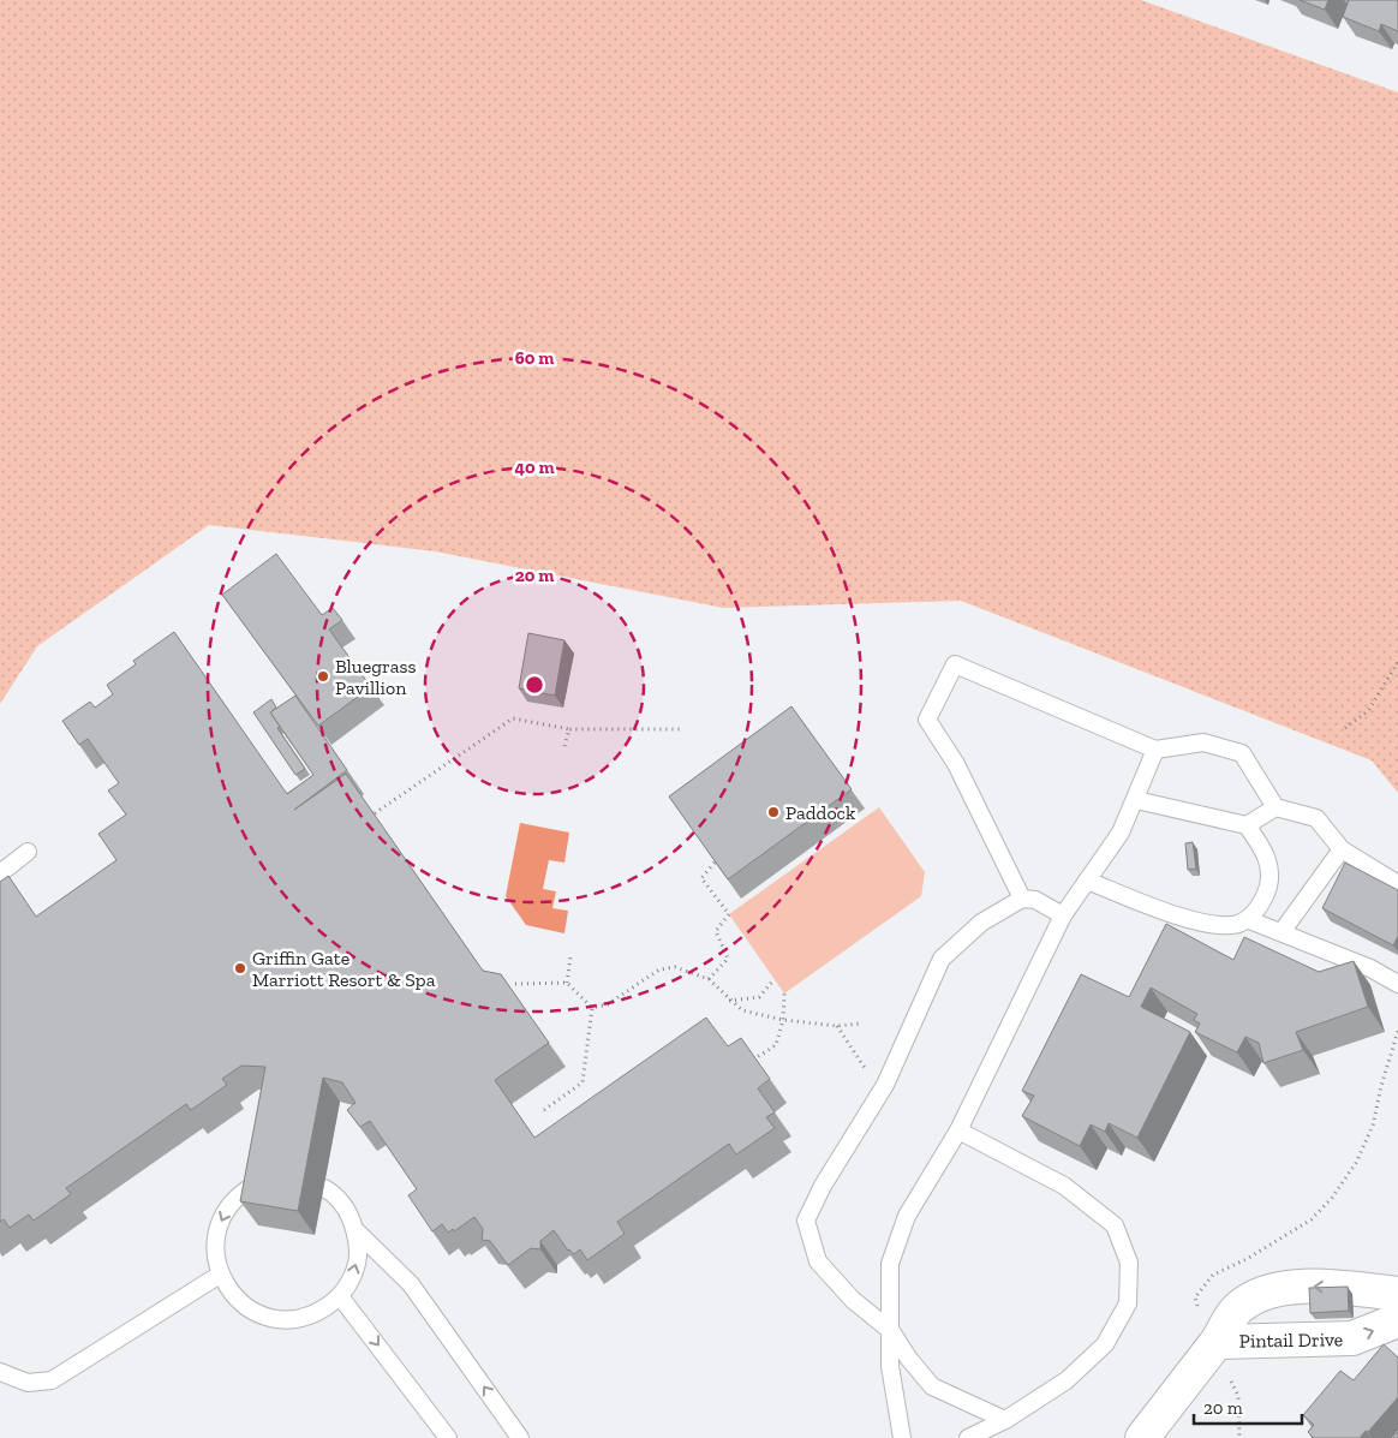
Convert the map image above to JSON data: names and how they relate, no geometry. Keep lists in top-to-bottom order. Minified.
{"streets":{"street":["Pintail Drive"]},"places":["Bluegrass Pavillion","Paddock","Griffin Gate Marriott Resort & Spa"],"scale_bar":"20 m","rings":["60 m","40 m","20 m"]}
